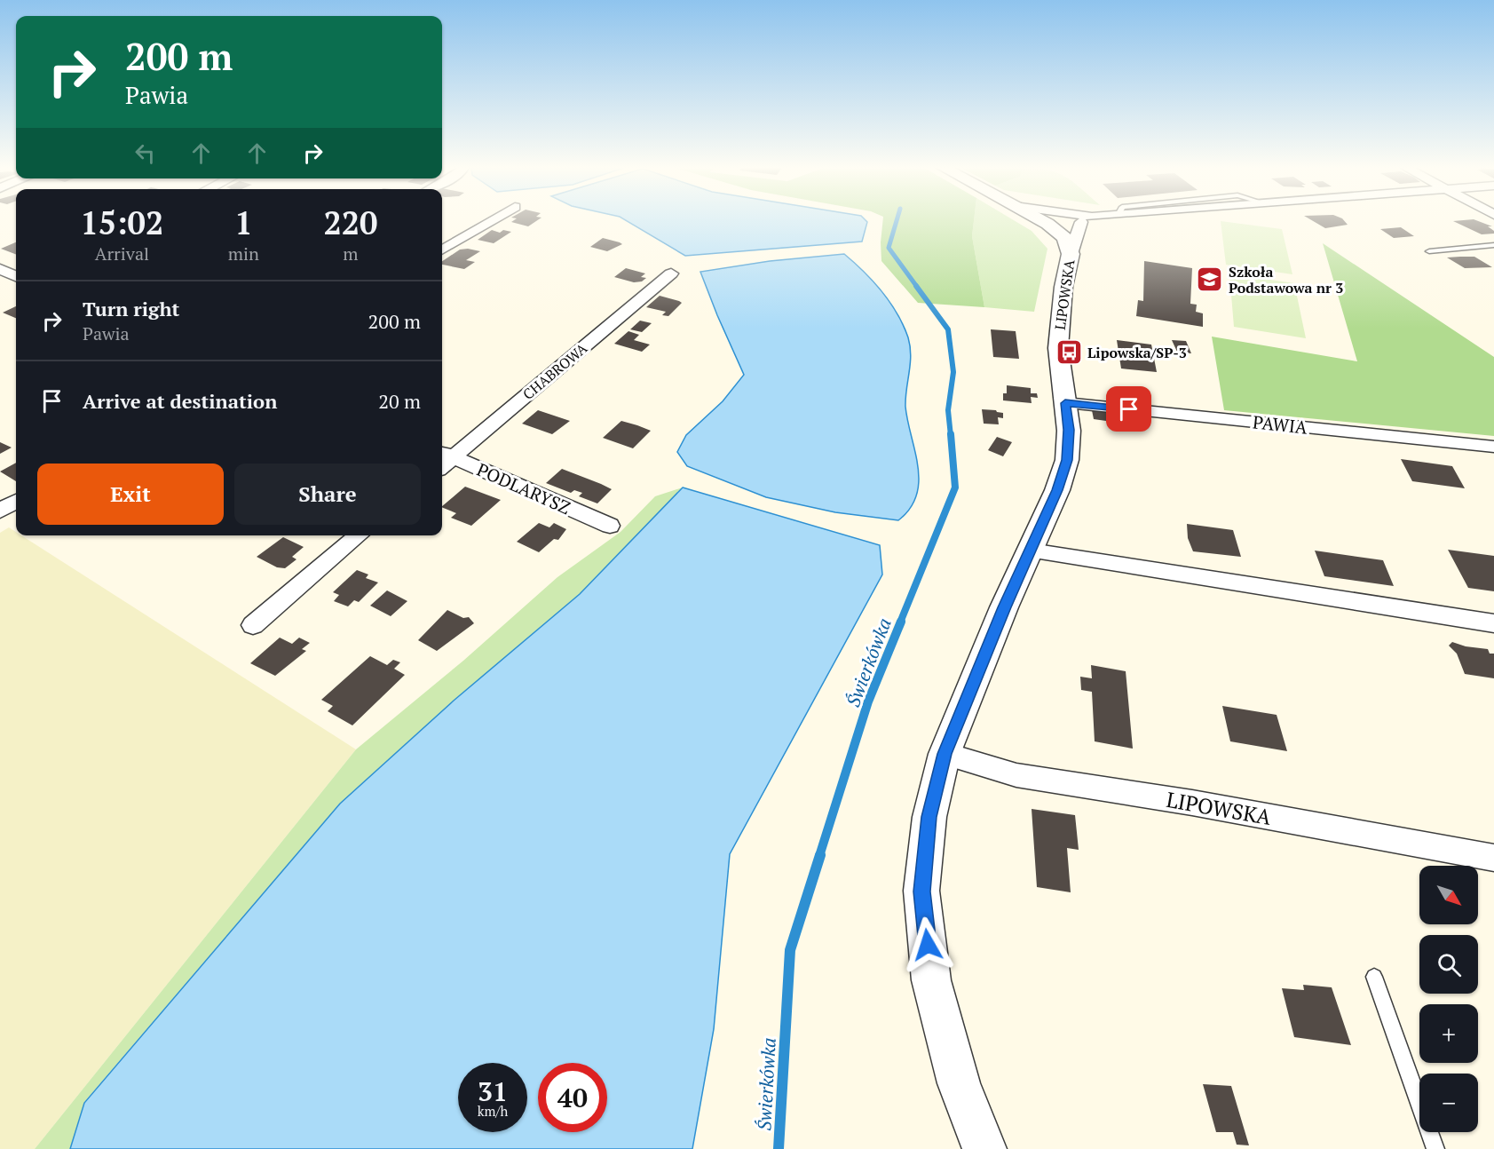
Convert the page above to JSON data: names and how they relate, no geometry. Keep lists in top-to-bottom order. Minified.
{"streets":{"street":["LIPOWSKA","CHABROWA","PAWIA","PODLARYSZ"]},"crossings":[["LIPOWSKA","PAWIA"],["CHABROWA","PODLARYSZ"]],"water":["Świerkówka"],"places":{"school or university":["Szkoła Podstawowa nr 3"],"bus stop":["Lipowska/SP-3"]},"north":"bottom right","page":{"turn":["200 m","Pawia"],"eta":["15:02","Arrival","1","min","220","m"],"list":[{"name":"Turn right","note":"Pawia","value":"200 m"},{"name":"Arrive at destination","value":"20 m"}],"buttons":["Exit","Share"],"map_buttons":["+","−"],"speed":"31 km/h","limit":"40"}}
